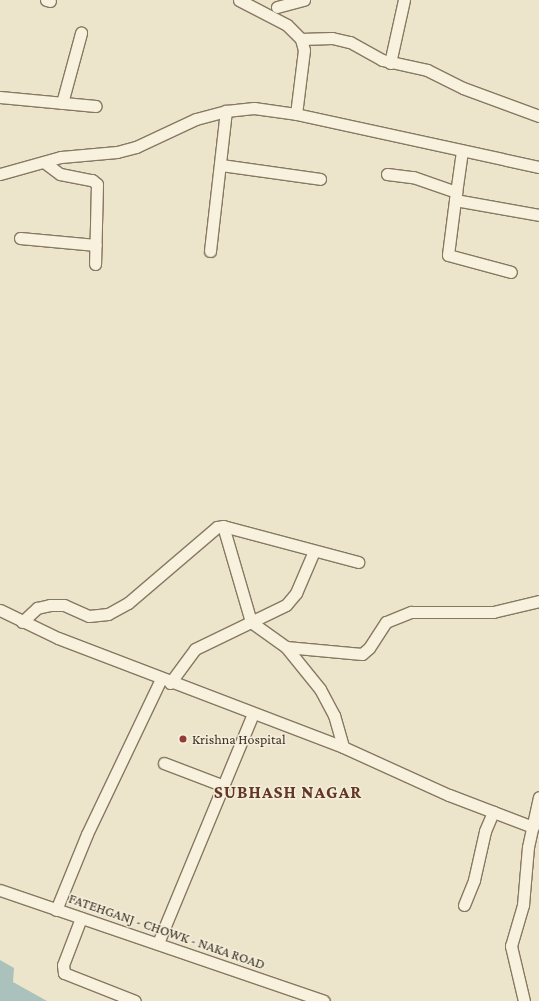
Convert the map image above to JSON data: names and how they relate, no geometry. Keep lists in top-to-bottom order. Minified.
{"streets":{"street":["FATEHGANJ - CHOWK - NAKA ROAD"]},"districts":["SUBHASH NAGAR"],"places":["Krishna Hospital"]}
